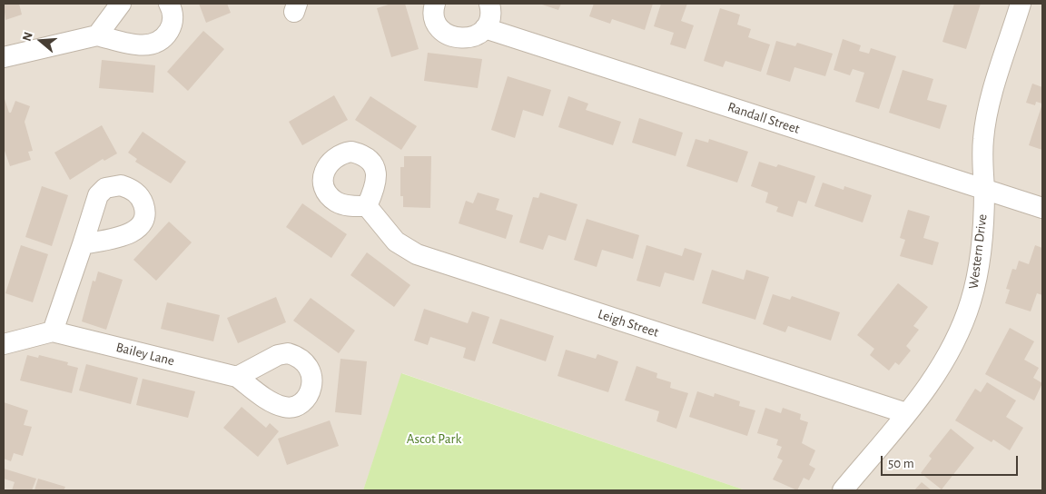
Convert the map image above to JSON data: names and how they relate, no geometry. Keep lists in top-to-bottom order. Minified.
{"streets":{"street":["Randall Street","Western Drive","Leigh Street","Bailey Lane"]},"crossings":[["Randall Street","Western Drive"],["Western Drive","Leigh Street"]],"parks":["Ascot Park"],"scale_bar":"50 m","north":"left"}
